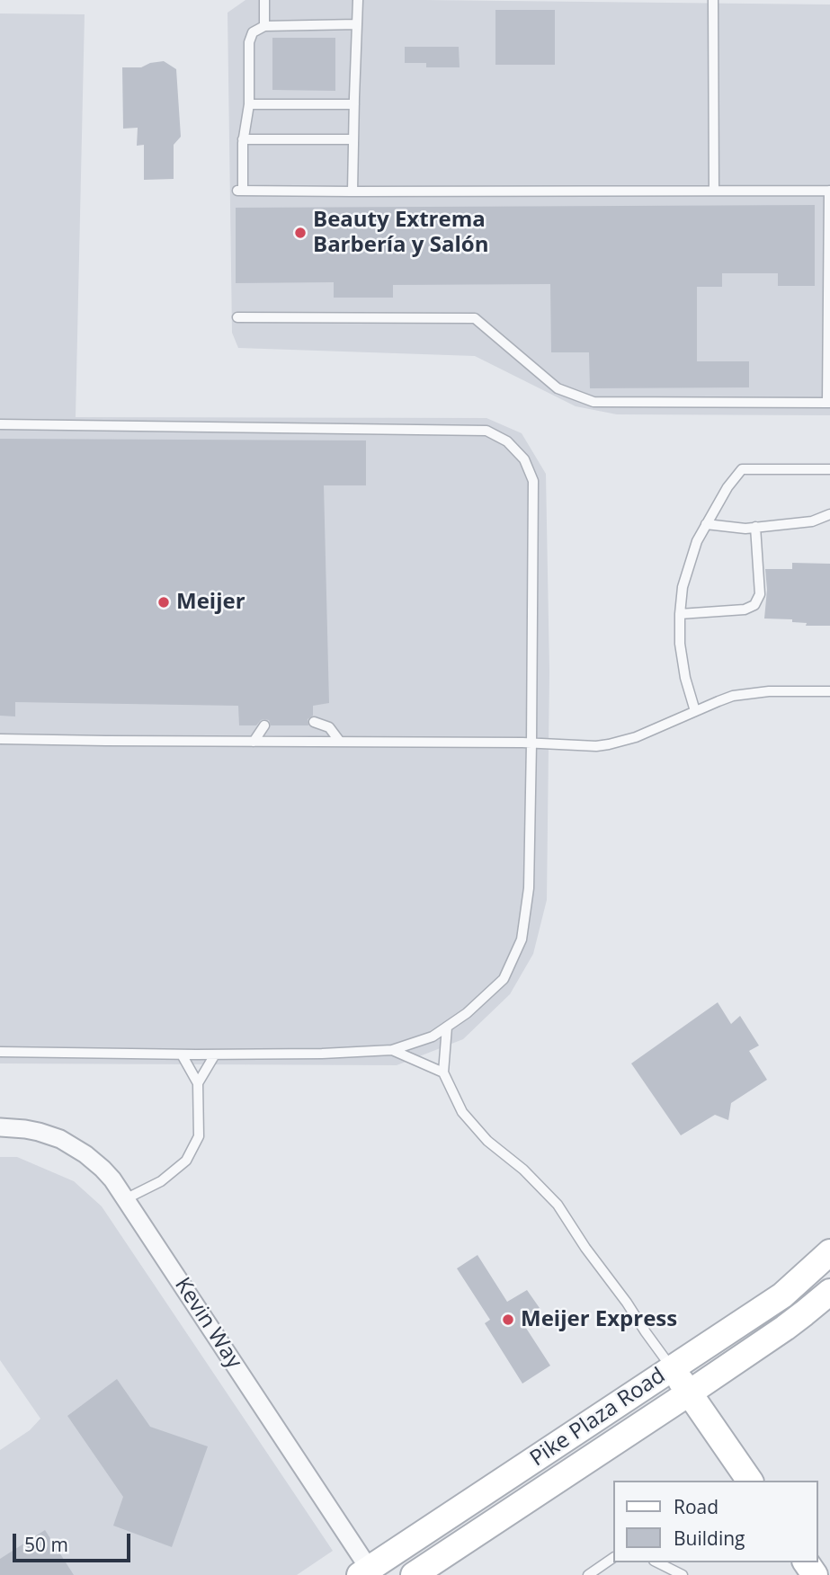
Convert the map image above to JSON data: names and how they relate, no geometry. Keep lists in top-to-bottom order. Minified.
{"streets":{"main road":["Pike Plaza Road"],"street":["Kevin Way"]},"crossings":[["Kevin Way","Pike Plaza Road"]],"places":["Beauty Extrema Barbería y Salón","Meijer","Meijer Express"],"legend":["Road","Building"],"scale_bar":"50 m"}
